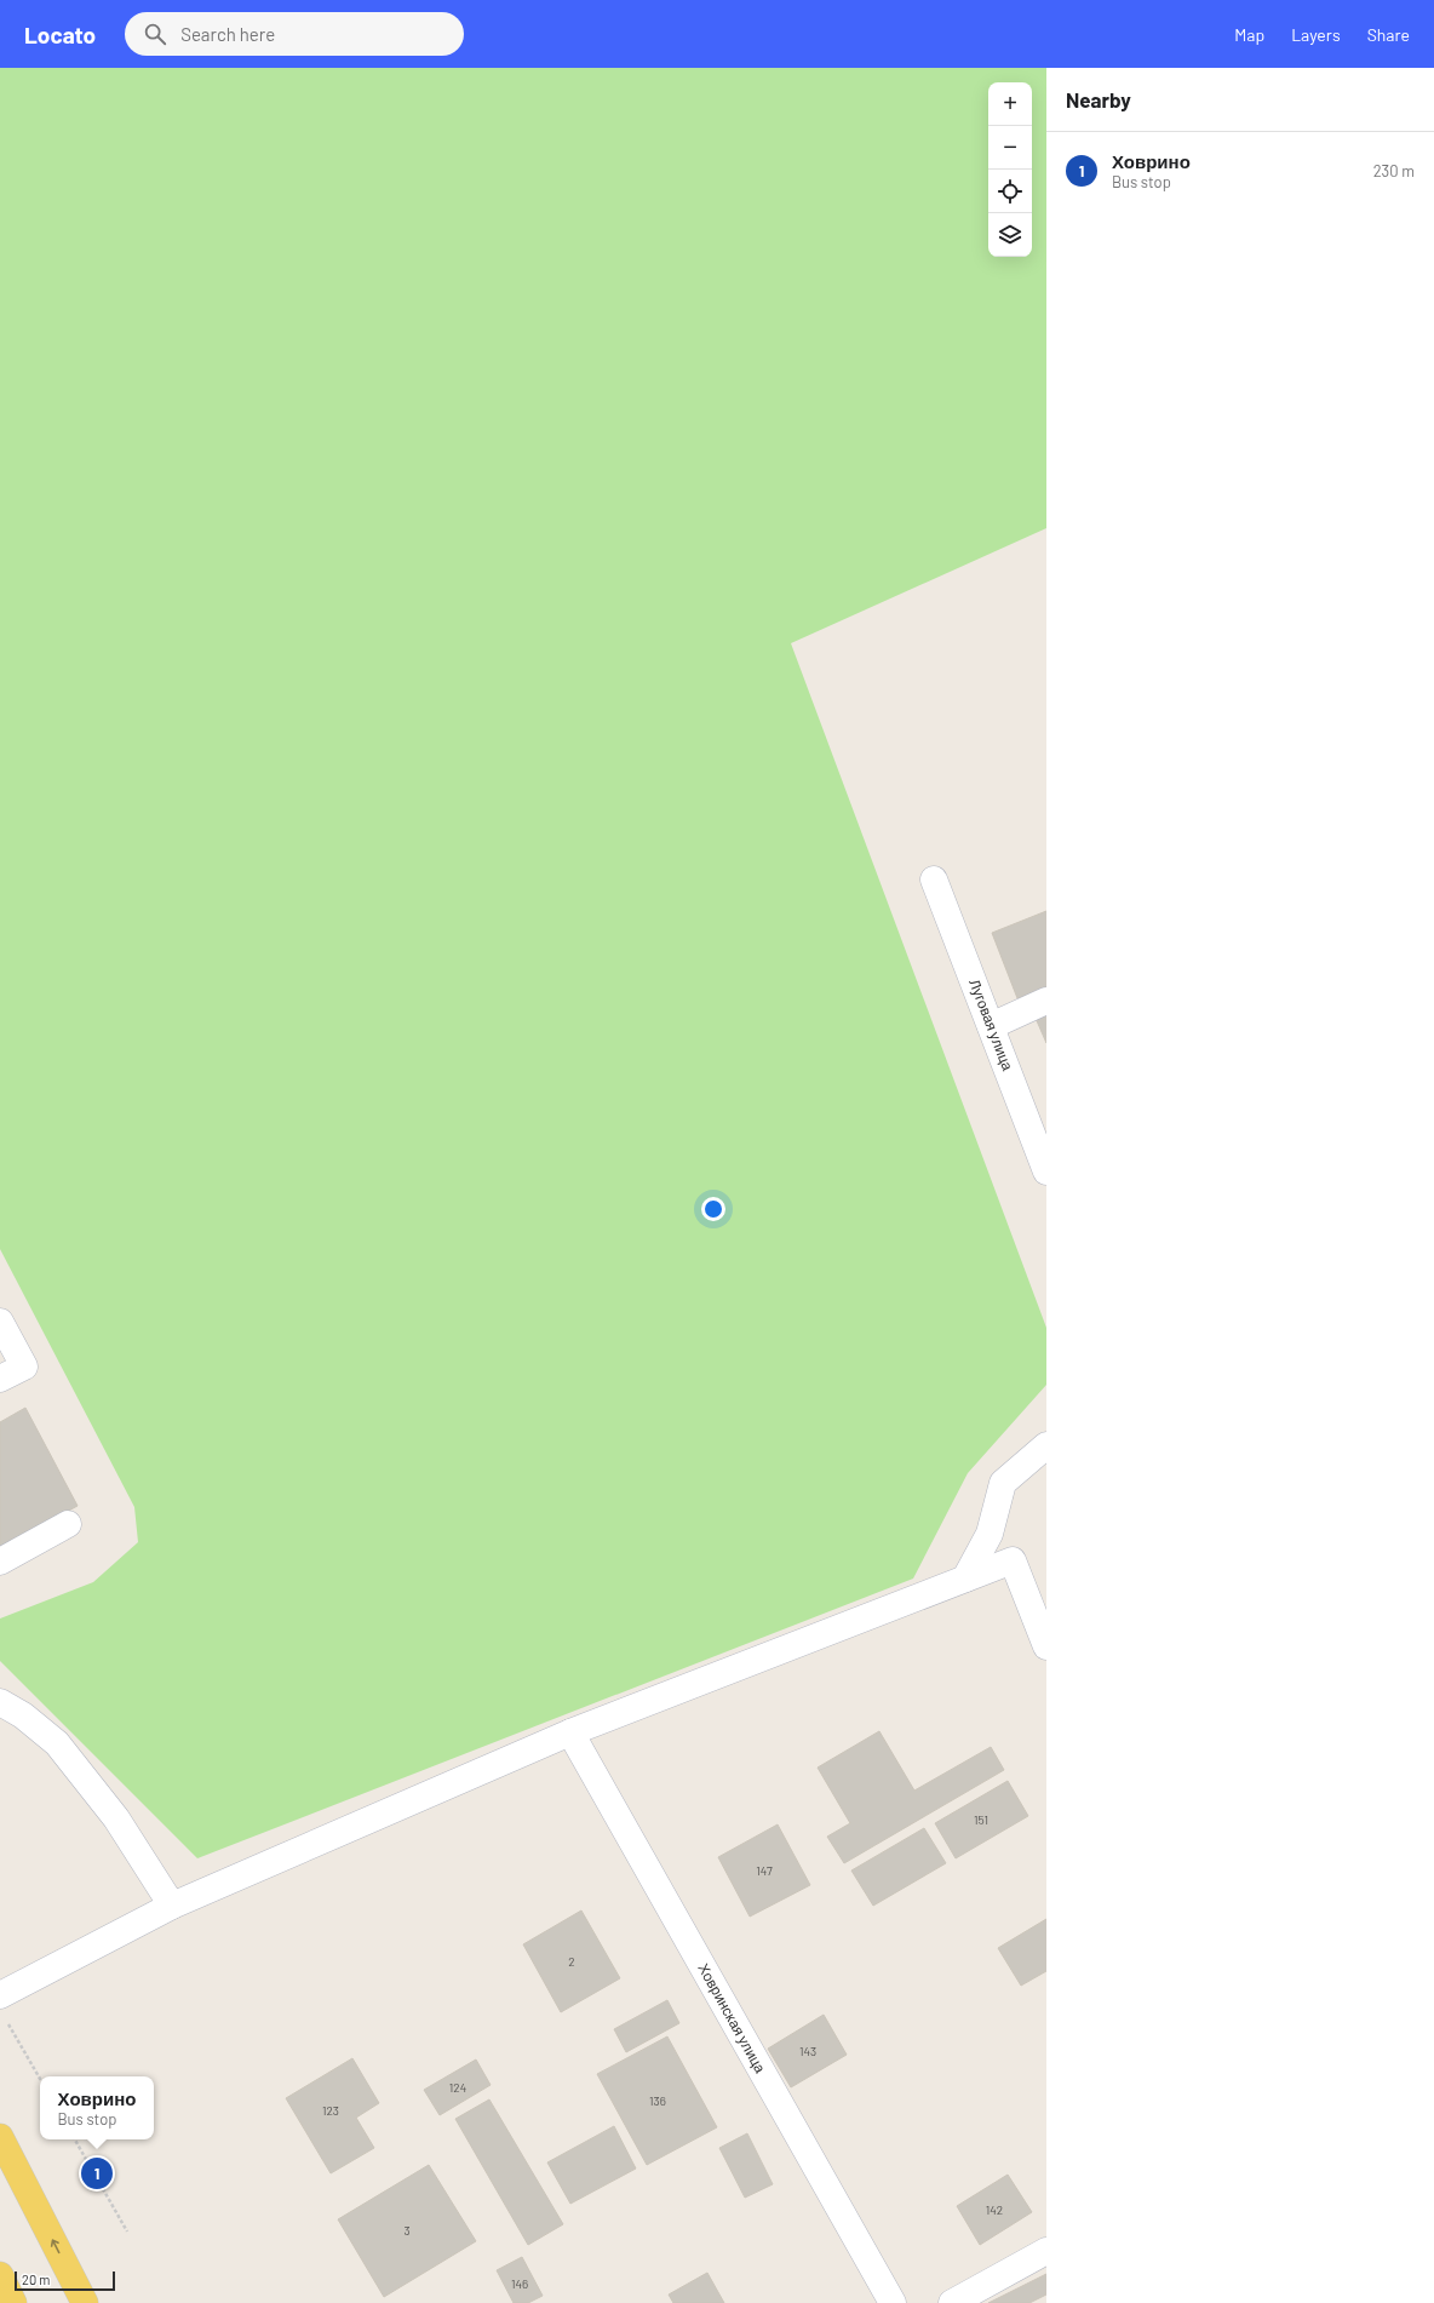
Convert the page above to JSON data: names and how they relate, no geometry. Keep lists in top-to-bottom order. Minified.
{"streets":{"street":["Луговая улица","Ховринская улица"]},"house_numbers":["151","147","2","143","124","136","123","142","3","146"],"scale_bar":"20 m","page":{"header":"Locato","search":"Search here","nav":["Map","Layers","Share"],"heading":"Nearby","map_buttons":["+","−"],"list":[{"mark":"1","name":"Ховрино","note":"Bus stop","value":"230 m"}],"popup":["Ховрино","Bus stop"],"pins":"1","scale":"20 m"}}
